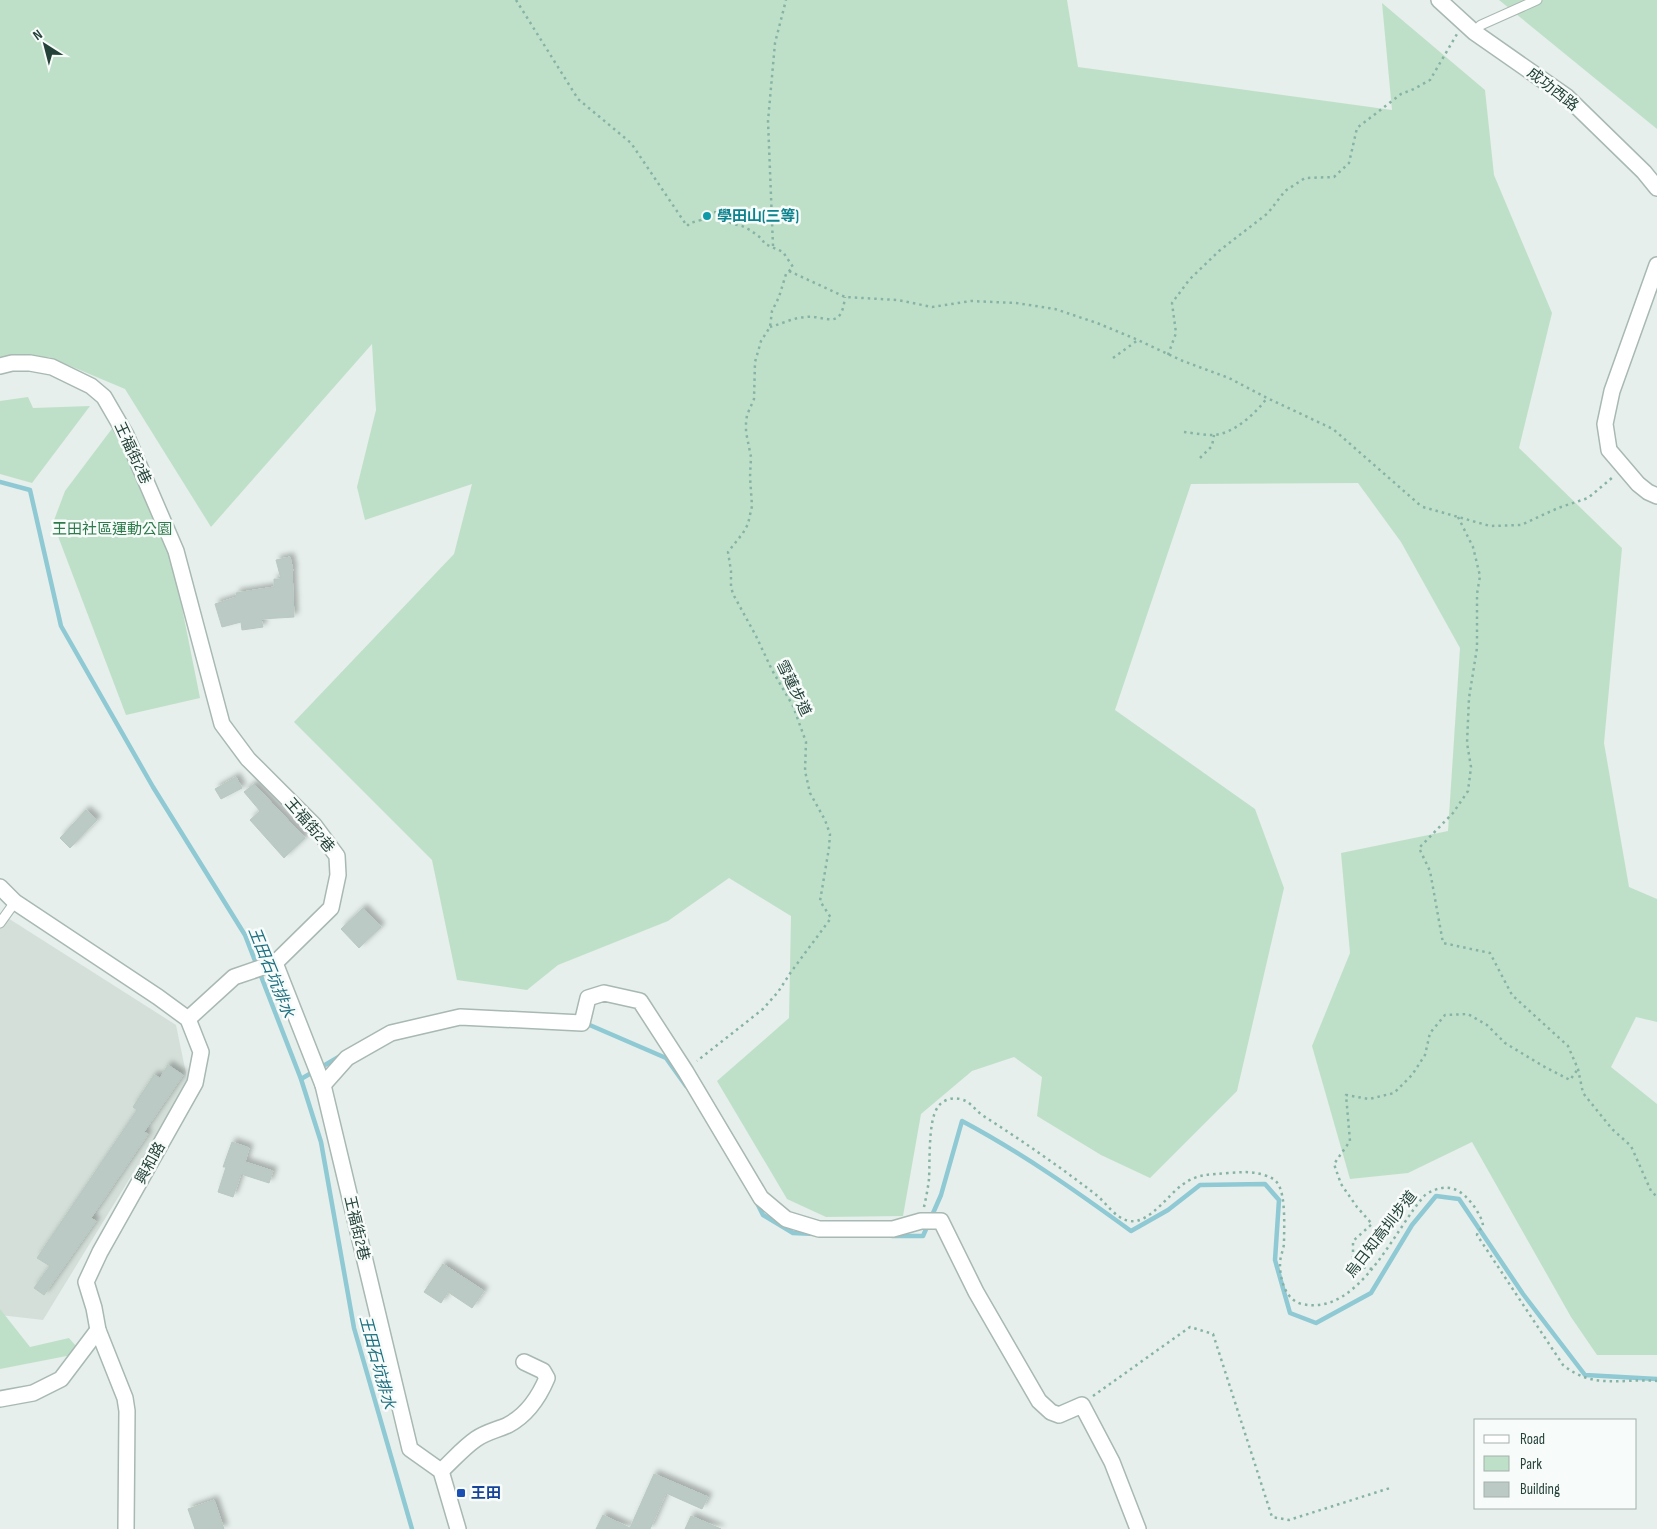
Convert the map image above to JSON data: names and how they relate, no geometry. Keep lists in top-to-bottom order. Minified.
{"streets":{"street":["成功西路","王福街2巷","興和路"],"path":["雪蓮步道","烏日知高圳步道"]},"water":["王田石坑排水"],"parks":["王田社區運動公園"],"places":{"other":["學田山(三等)"],"transit":["王田"]},"legend":["Road","Park","Building"],"north":"top left"}
